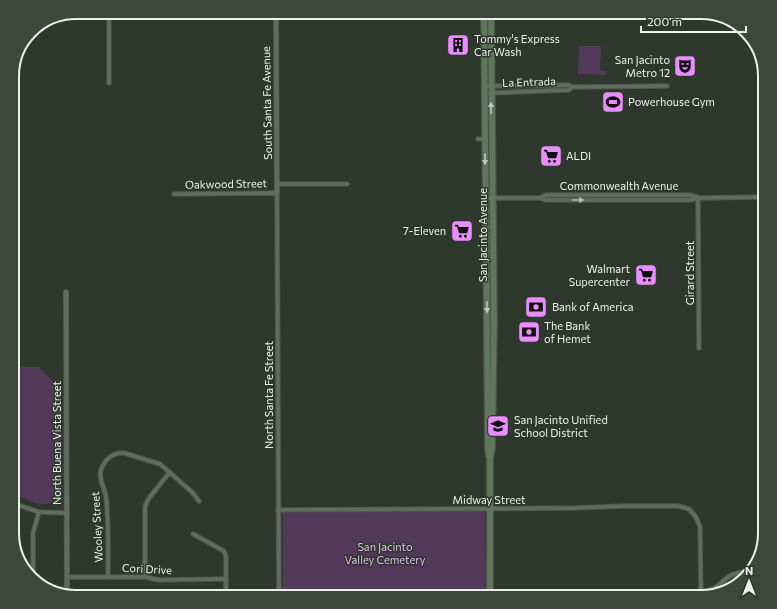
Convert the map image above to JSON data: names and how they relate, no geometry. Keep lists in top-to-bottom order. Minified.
{"streets":{"main road":["San Jacinto Avenue"],"street":["La Entrada","South Santa Fe Avenue","Oakwood Street","Commonwealth Avenue","Girard Street","North Santa Fe Street","North Buena Vista Street","Midway Street","Wooley Street","Cori Drive"]},"crossings":[["La Entrada","San Jacinto Avenue"],["South Santa Fe Avenue","Oakwood Street"],["South Santa Fe Avenue","North Santa Fe Street"],["Oakwood Street","North Santa Fe Street"],["Commonwealth Avenue","San Jacinto Avenue"],["Commonwealth Avenue","Girard Street"],["San Jacinto Avenue","Midway Street"],["North Santa Fe Street","Midway Street"],["North Buena Vista Street","Cori Drive"],["Wooley Street","Cori Drive"]],"parks":["San Jacinto Valley Cemetery"],"places":{"building":["Tommy's Express Car Wash"],"theatre":["San Jacinto Metro 12"],"sports":["Powerhouse Gym"],"supermarket":["ALDI","7-Eleven","Walmart Supercenter"],"bank":["Bank of America","The Bank of Hemet"],"school or university":["San Jacinto Unified School District"]},"scale_bar":"200 m","north":"top"}
